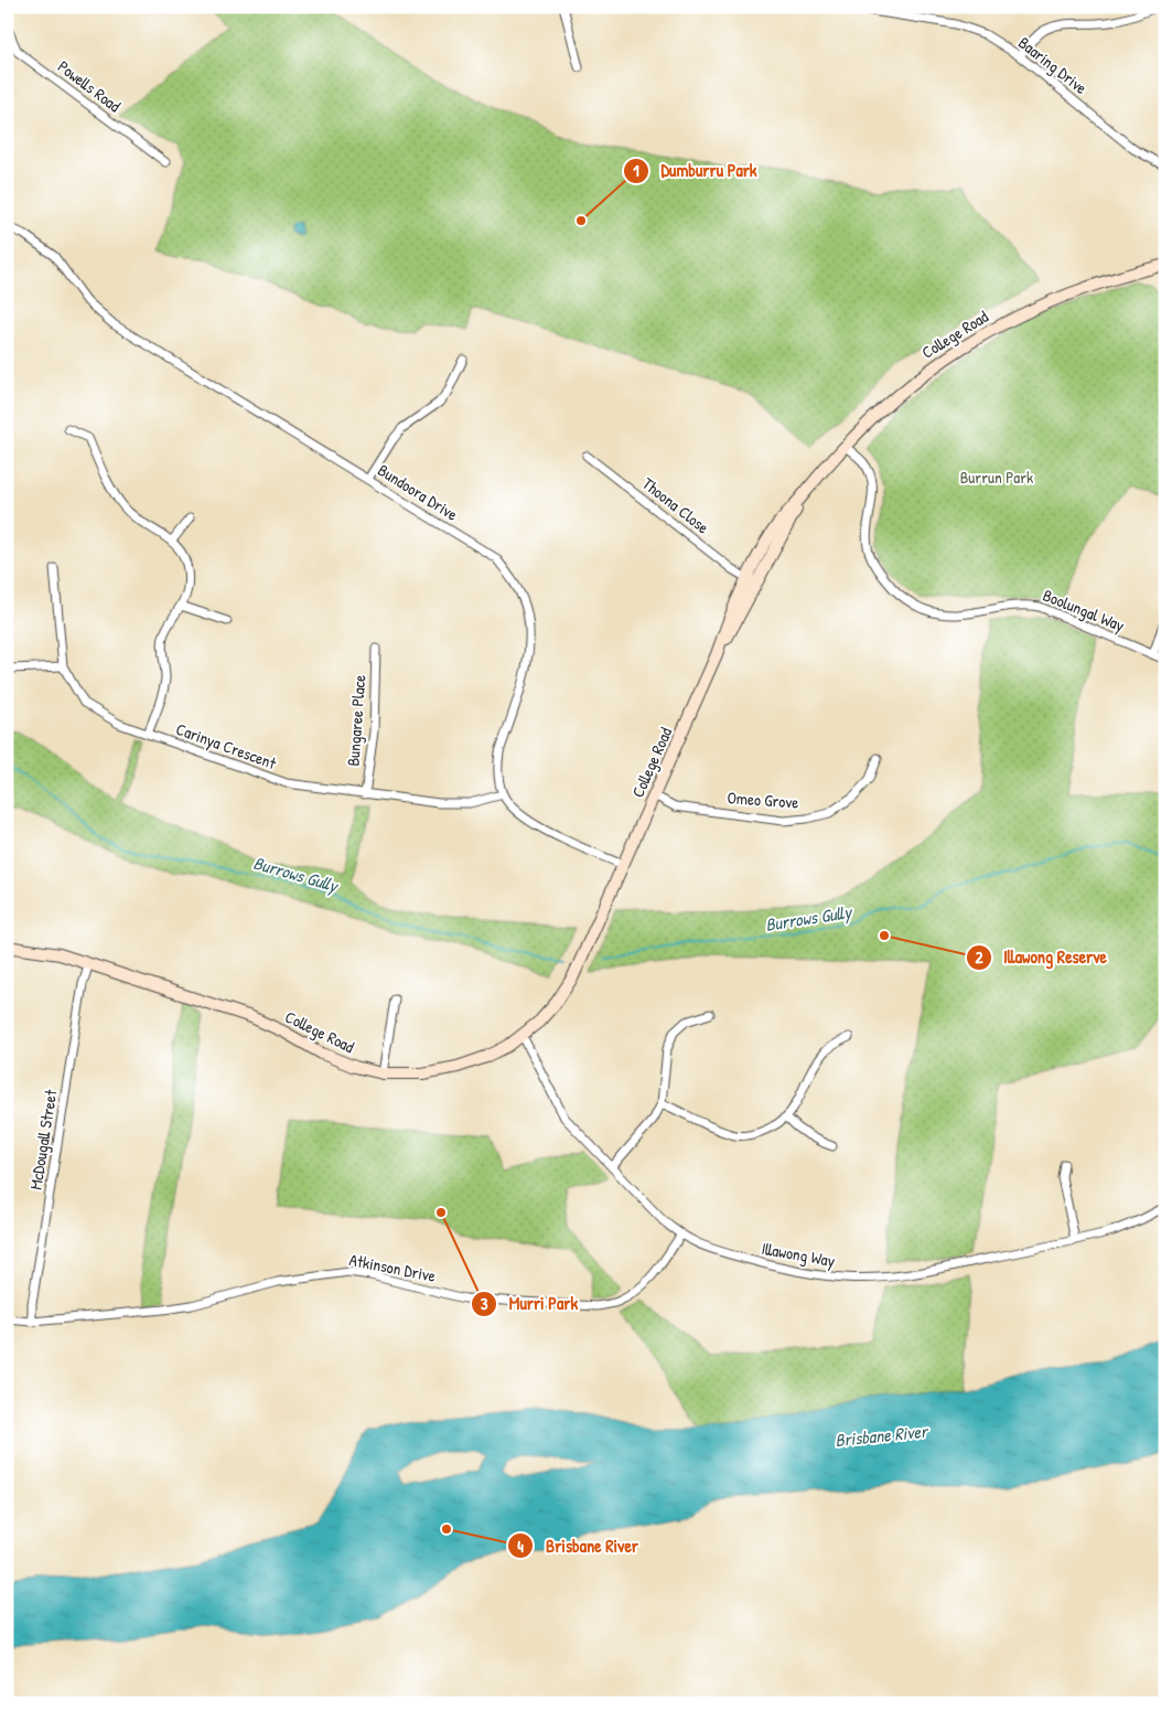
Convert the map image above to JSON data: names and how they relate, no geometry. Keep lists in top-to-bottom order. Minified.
{"streets":{"main road":["College Road"],"street":["Baaring Drive","Powells Road","Bundoora Drive","Thoona Close","Boolungal Way","Bungaree Place","Carinya Crescent","Omeo Grove","McDougall Street","Illawong Way","Atkinson Drive"]},"crossings":[["College Road","Thoona Close"],["College Road","Boolungal Way"],["College Road","Omeo Grove"],["College Road","McDougall Street"],["College Road","Illawong Way"],["Bundoora Drive","Carinya Crescent"],["Bungaree Place","Carinya Crescent"],["McDougall Street","Atkinson Drive"],["Illawong Way","Atkinson Drive"]],"water":["Burrows Gully","Brisbane River"],"parks":["Burrun Park"],"places":["Dumburru Park","Illawong Reserve","Murri Park","Brisbane River"]}
